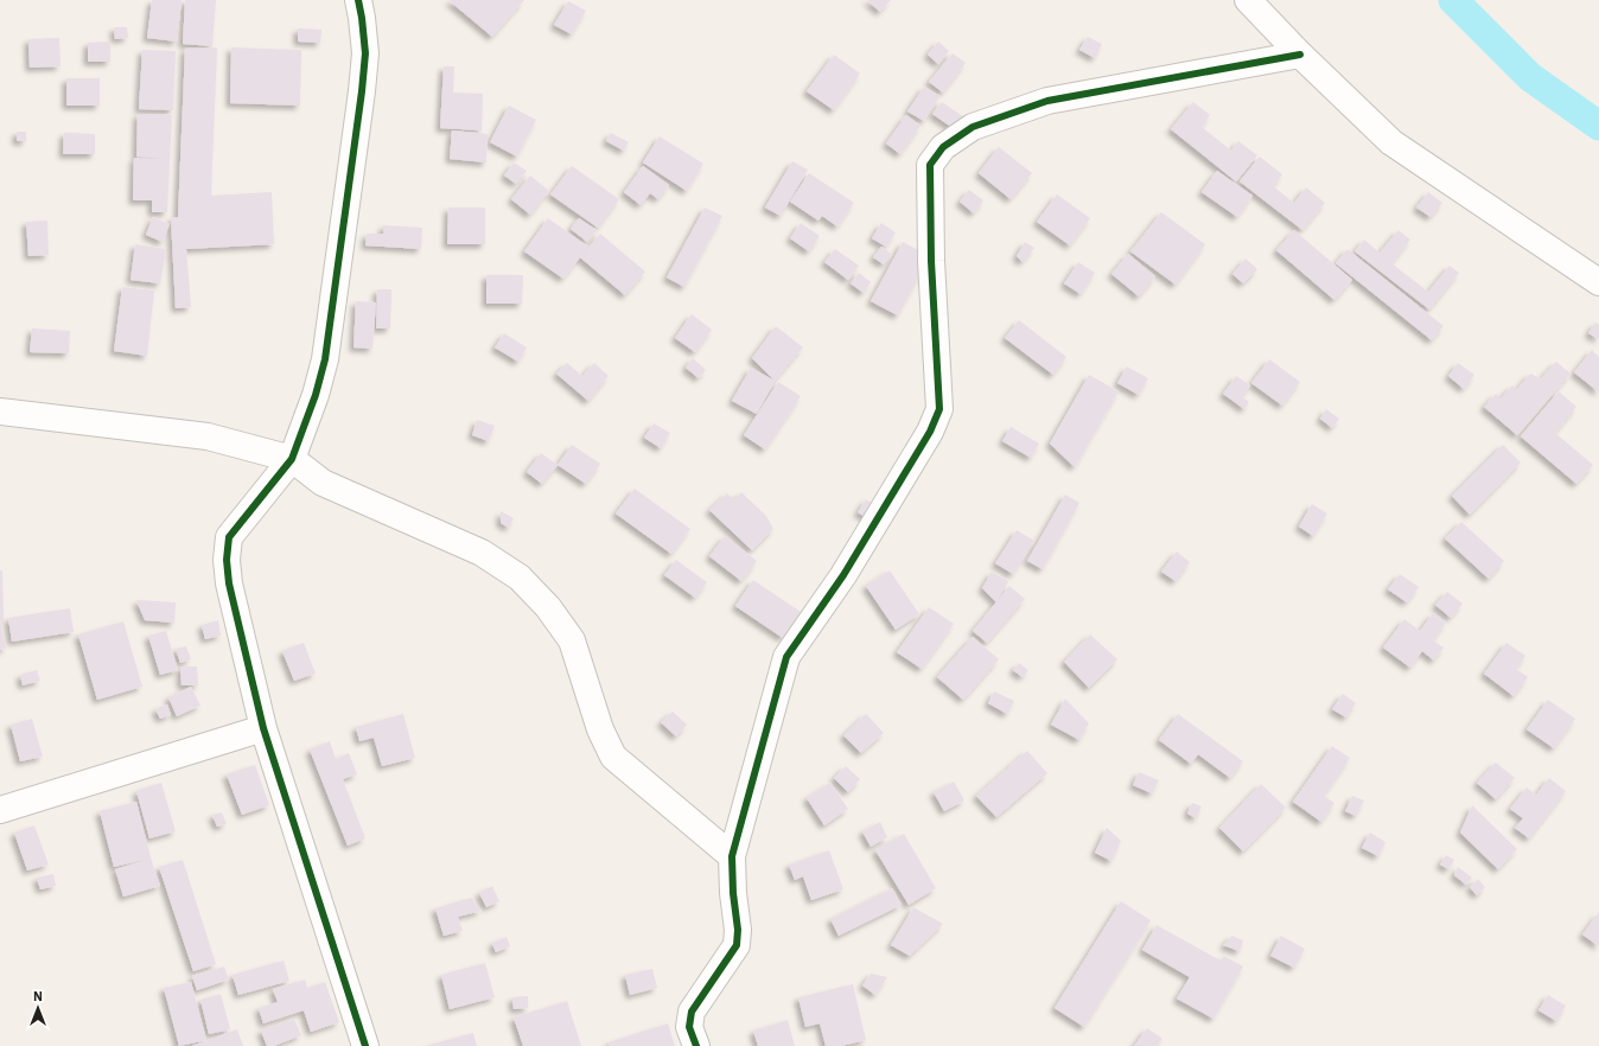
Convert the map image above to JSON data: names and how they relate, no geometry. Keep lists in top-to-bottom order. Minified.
{"north":"top"}
